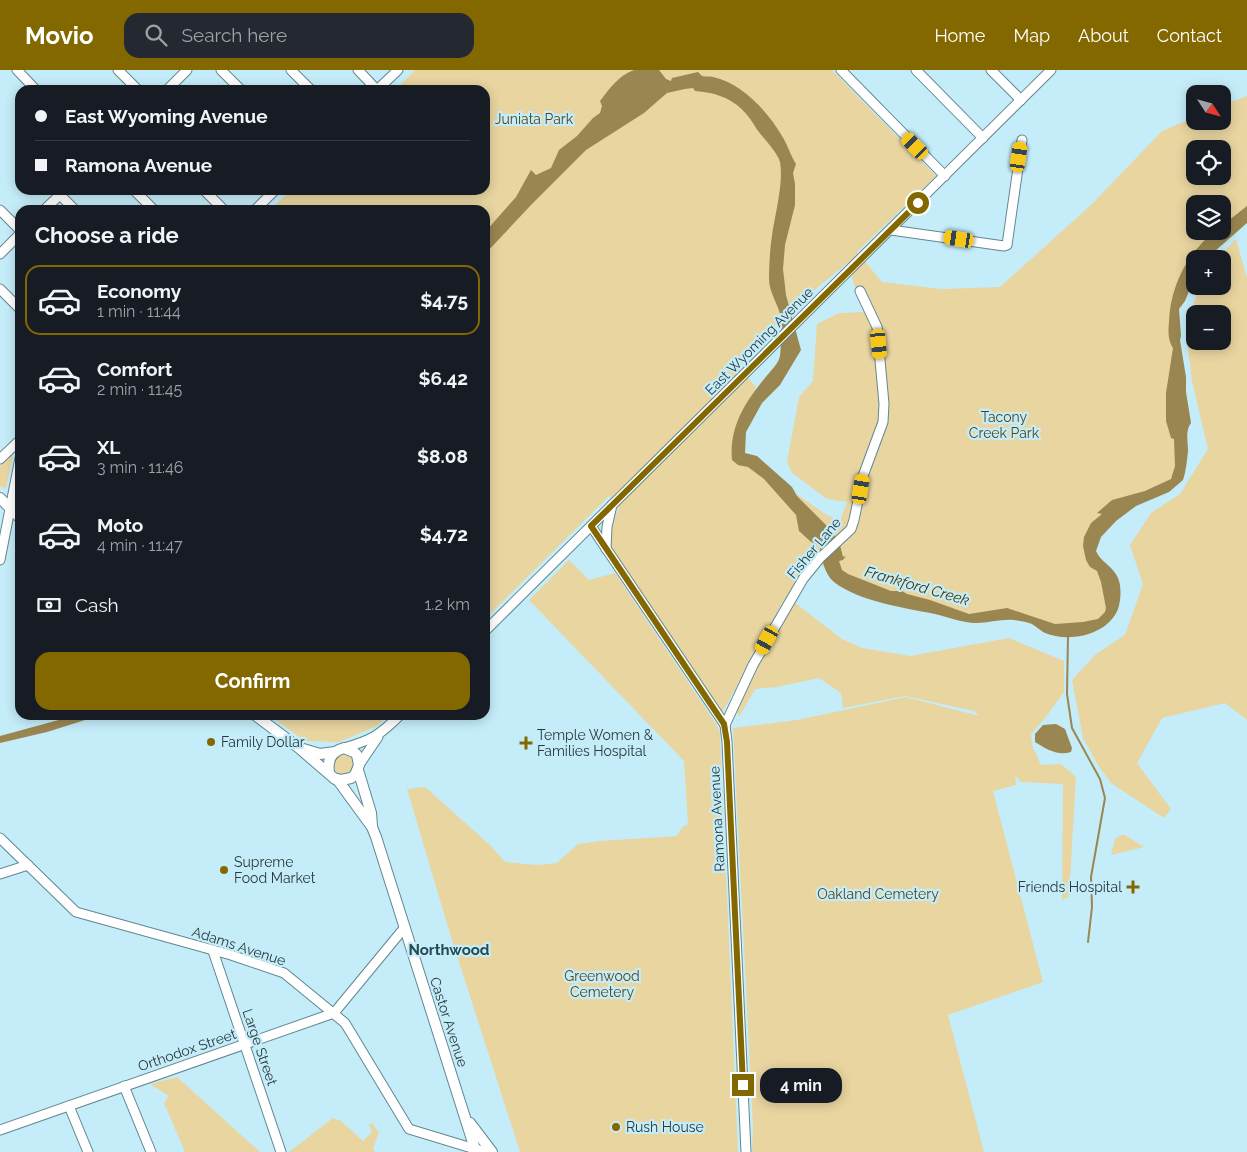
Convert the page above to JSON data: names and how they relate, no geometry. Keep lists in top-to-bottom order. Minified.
{"streets":{"main road":["Castor Avenue"],"street":["East Wyoming Avenue","Fisher Lane","Ramona Avenue","Adams Avenue","Large Street","Orthodox Street"]},"crossings":[["East Wyoming Avenue","Ramona Avenue"],["Fisher Lane","Ramona Avenue"],["Adams Avenue","Castor Avenue"],["Adams Avenue","Large Street"],["Adams Avenue","Orthodox Street"],["Large Street","Orthodox Street"]],"districts":["Northwood"],"water":["Frankford Creek"],"parks":["Juniata Park","Tacony Creek Park","Oakland Cemetery","Greenwood Cemetery"],"places":{"other":["Family Dollar","Supreme Food Market","Rush House"],"health":["Temple Women & Families Hospital","Friends Hospital"]},"north":"bottom right","page":{"header":"Movio","search":"Search here","nav":["Home","Map","About","Contact"],"map_buttons":["+","−"],"banner":["East Wyoming Avenue","Ramona Avenue"],"heading":"Choose a ride","list":[{"name":"Economy","note":"1 min · 11:44","value":"$4.75"},{"name":"Comfort","note":"2 min · 11:45","value":"$6.42"},{"name":"XL","note":"3 min · 11:46","value":"$8.08"},{"name":"Moto","note":"4 min · 11:47","value":"$4.72"}],"pay":["Cash","1.2 km"],"buttons":"Confirm","bubble":"4 min"}}
